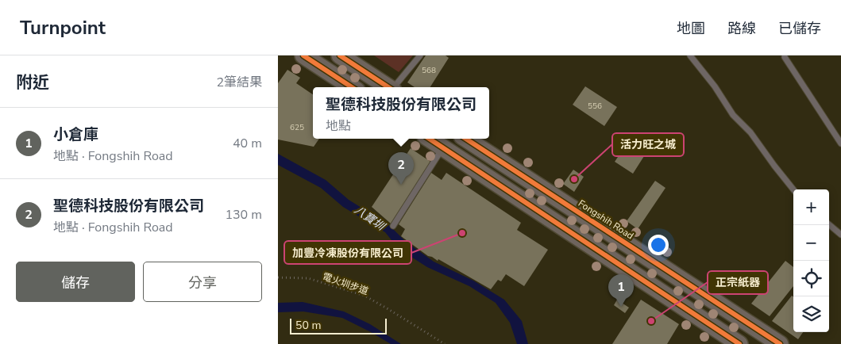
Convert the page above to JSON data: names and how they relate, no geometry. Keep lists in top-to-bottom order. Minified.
{"streets":{"main road":["Fongshih Road"],"path":["電火圳步道"]},"water":["八寶圳"],"places":["活力旺之城","加豐冷凍股份有限公司","正宗紙器"],"house_numbers":["568","556","625"],"scale_bar":"50 m","page":{"header":"Turnpoint","nav":["地圖","路線","已儲存"],"heading":["附近","2筆結果"],"popup":["聖德科技股份有限公司","地點"],"list":[{"mark":"1","name":"小倉庫","note":"地點 · Fongshih Road","value":"40 m"},{"mark":"2","name":"聖德科技股份有限公司","note":"地點 · Fongshih Road","value":"130 m"}],"pins":["2","1"],"map_buttons":["+","−"],"buttons":["儲存","分享"],"scale":"50 m"}}
